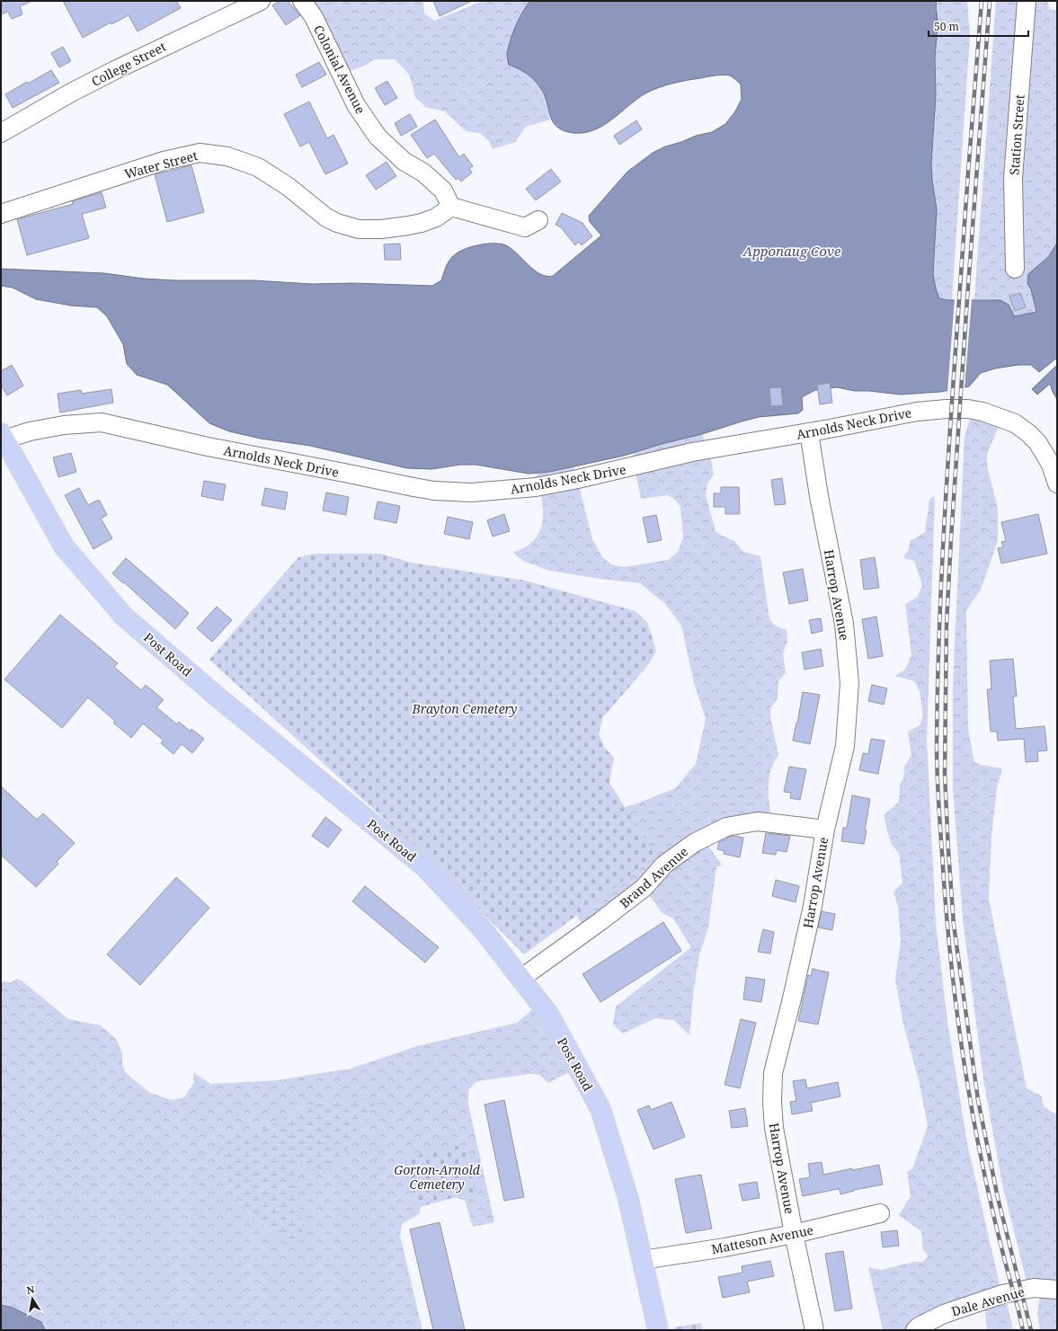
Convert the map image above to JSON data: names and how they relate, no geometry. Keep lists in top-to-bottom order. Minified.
{"streets":{"main road":["Post Road"],"street":["College Street","Colonial Avenue","Station Street","Water Street","Arnolds Neck Drive","Harrop Avenue","Brand Avenue","Matteson Avenue","Dale Avenue"]},"crossings":[["Colonial Avenue","Water Street"],["Arnolds Neck Drive","Harrop Avenue"],["Arnolds Neck Drive","Post Road"],["Harrop Avenue","Brand Avenue"],["Harrop Avenue","Matteson Avenue"],["Post Road","Brand Avenue"],["Post Road","Matteson Avenue"]],"water":["Apponaug Cove"],"parks":["Brayton Cemetery","Gorton-Arnold Cemetery"],"scale_bar":"50 m","north":"top"}
